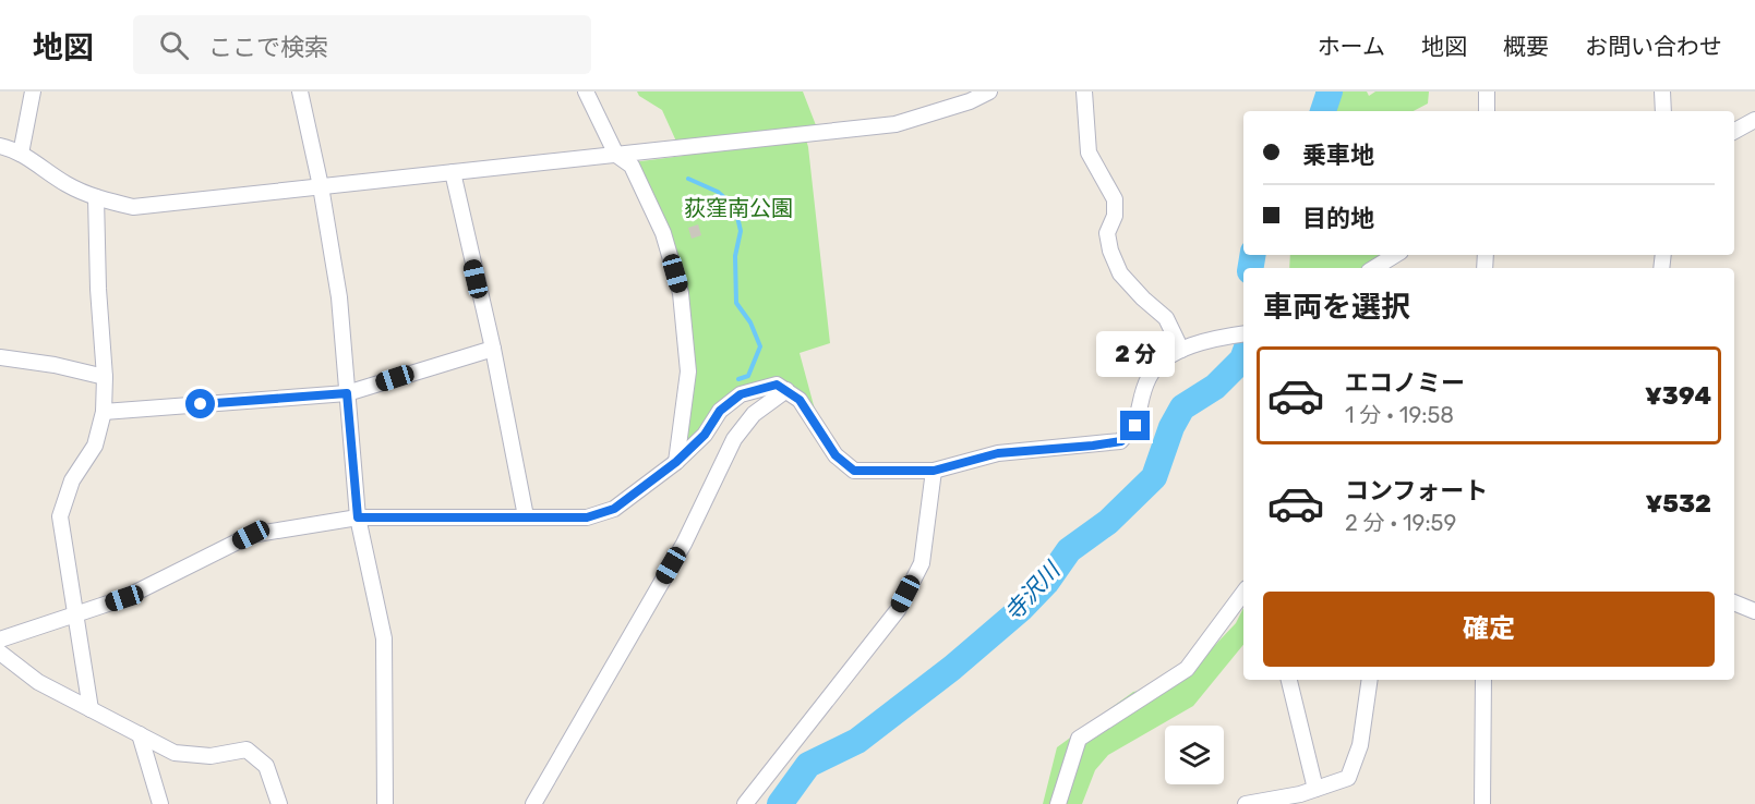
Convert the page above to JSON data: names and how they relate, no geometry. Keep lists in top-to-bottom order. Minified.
{"water":["寺沢川"],"parks":["荻窪南公園"],"page":{"header":"地図","search":"ここで検索","nav":["ホーム","地図","概要","お問い合わせ"],"banner":["乗車地","目的地"],"heading":"車両を選択","bubble":"2 分","list":[{"name":"エコノミー","note":"1 分 · 19:58","value":"¥394"},{"name":"コンフォート","note":"2 分 · 19:59","value":"¥532"}],"buttons":"確定"}}
